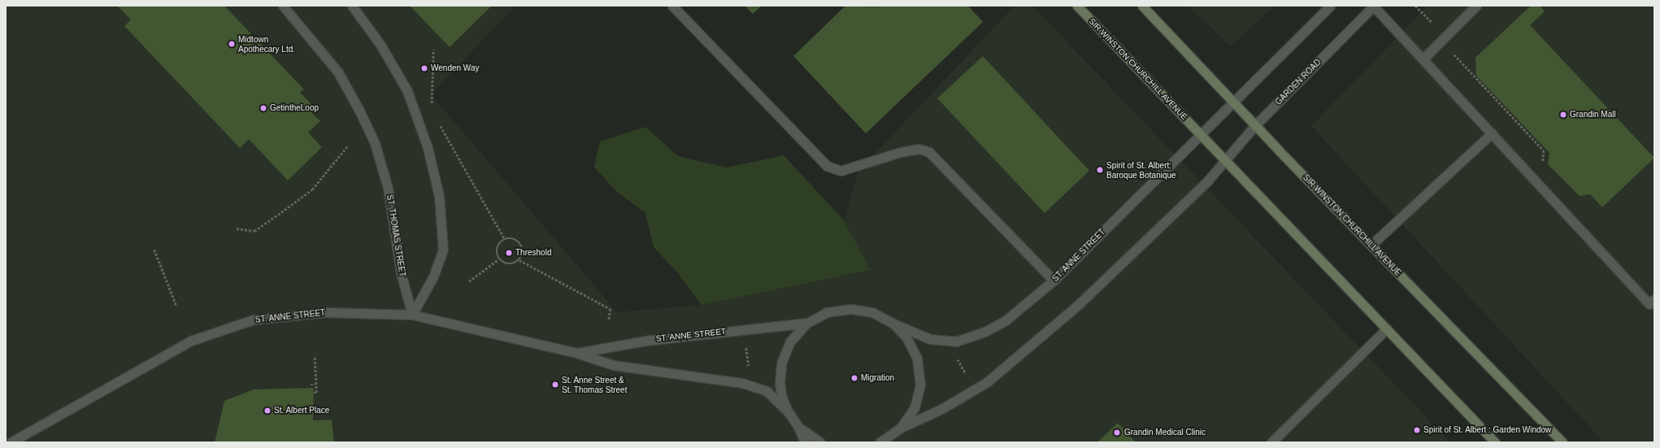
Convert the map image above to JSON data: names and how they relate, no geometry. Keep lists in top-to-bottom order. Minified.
{"streets":{"main road":["SIR WINSTON CHURCHILL AVENUE"],"street":["GARDEN ROAD","ST. THOMAS STREET","ST. ANNE STREET"]},"crossings":[["SIR WINSTON CHURCHILL AVENUE","GARDEN ROAD"],["SIR WINSTON CHURCHILL AVENUE","ST. ANNE STREET"],["ST. THOMAS STREET","ST. ANNE STREET"]],"places":["Midtown Apothecary Ltd.","Wenden Way","GetintheLoop","Grandin Mall","Spirit of St. Albert: Baroque Botanique","Threshold","Migration","St. Anne Street & St. Thomas Street","St. Albert Place","Spirit of St. Albert : Garden Window","Grandin Medical Clinic"]}
